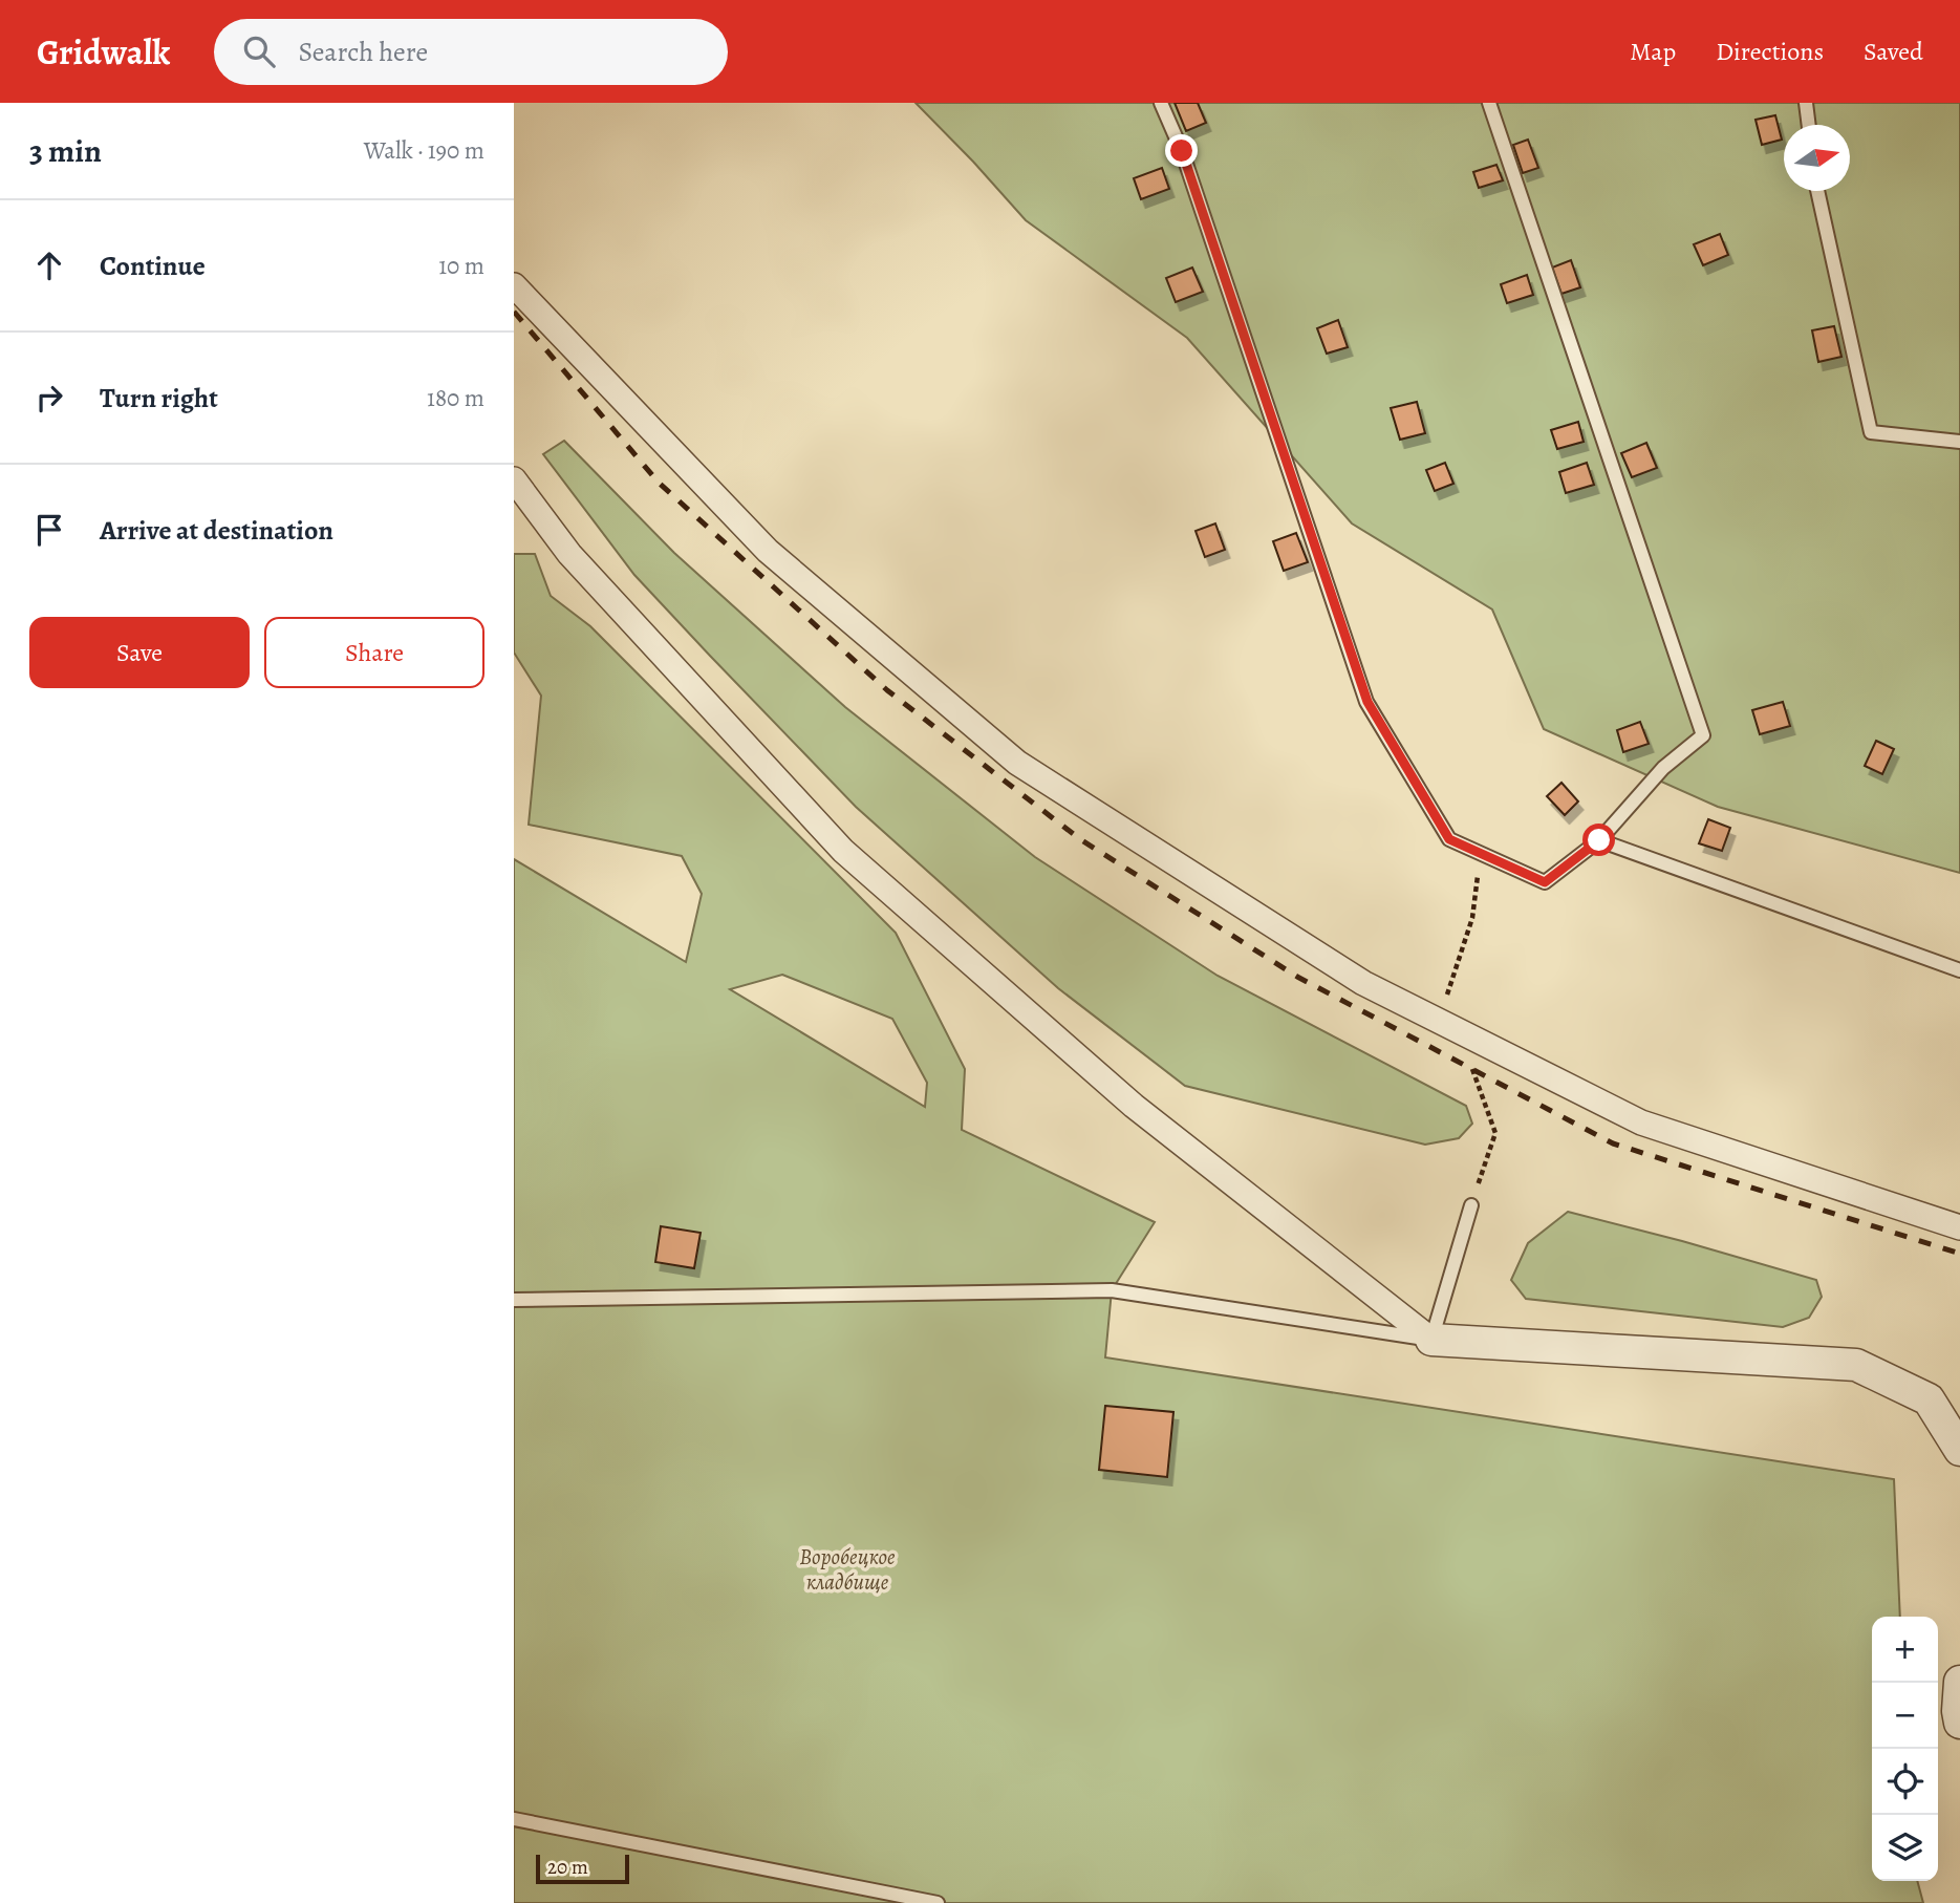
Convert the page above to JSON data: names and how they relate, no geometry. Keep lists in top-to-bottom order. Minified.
{"parks":["Воробецкое кладбище"],"scale_bar":"20 m","north":"right","page":{"header":"Gridwalk","search":"Search here","nav":["Map","Directions","Saved"],"heading":["3 min","Walk · 190 m"],"list":[["Continue","10 m"],["Turn right","180 m"],"Arrive at destination"],"buttons":["Save","Share"],"map_buttons":["+","−"],"scale":"20 m"}}
